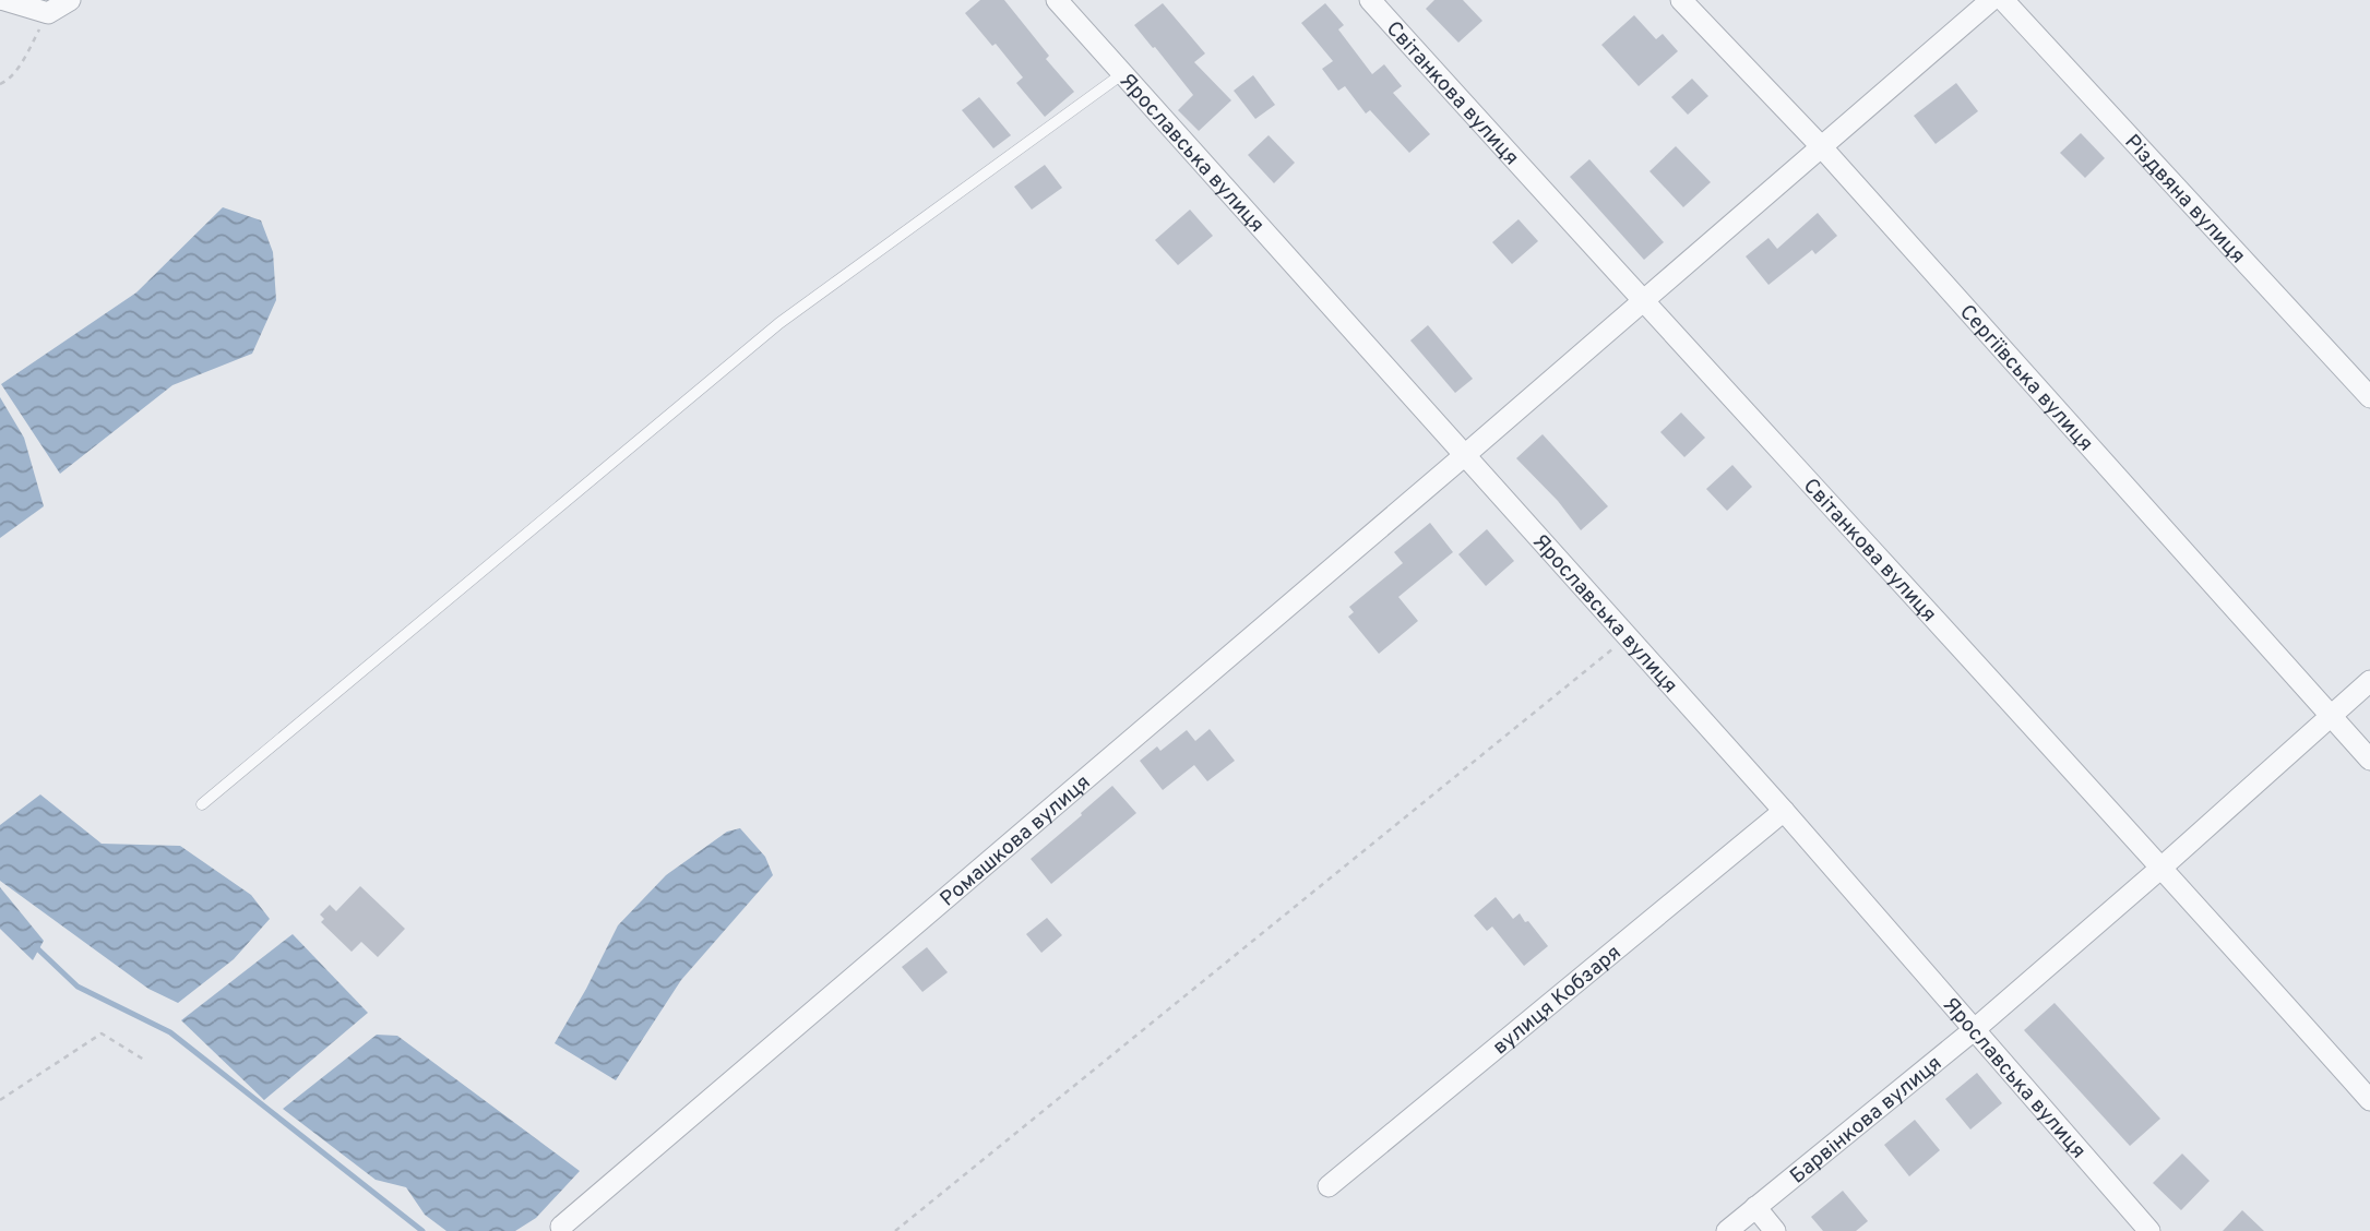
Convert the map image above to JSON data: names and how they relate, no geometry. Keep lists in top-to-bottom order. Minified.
{"streets":{"street":["Світанкова вулиця","Ярославська вулиця","Різдвяна вулиця","Сергіївська вулиця","Ромашкова вулиця","вулиця Кобзаря","Барвінкова вулиця"]},"crossings":[["Світанкова вулиця","Ромашкова вулиця"],["Світанкова вулиця","Барвінкова вулиця"],["Ярославська вулиця","Ромашкова вулиця"],["Ярославська вулиця","вулиця Кобзаря"],["Ярославська вулиця","Барвінкова вулиця"],["Сергіївська вулиця","Ромашкова вулиця"],["Сергіївська вулиця","Барвінкова вулиця"]]}
